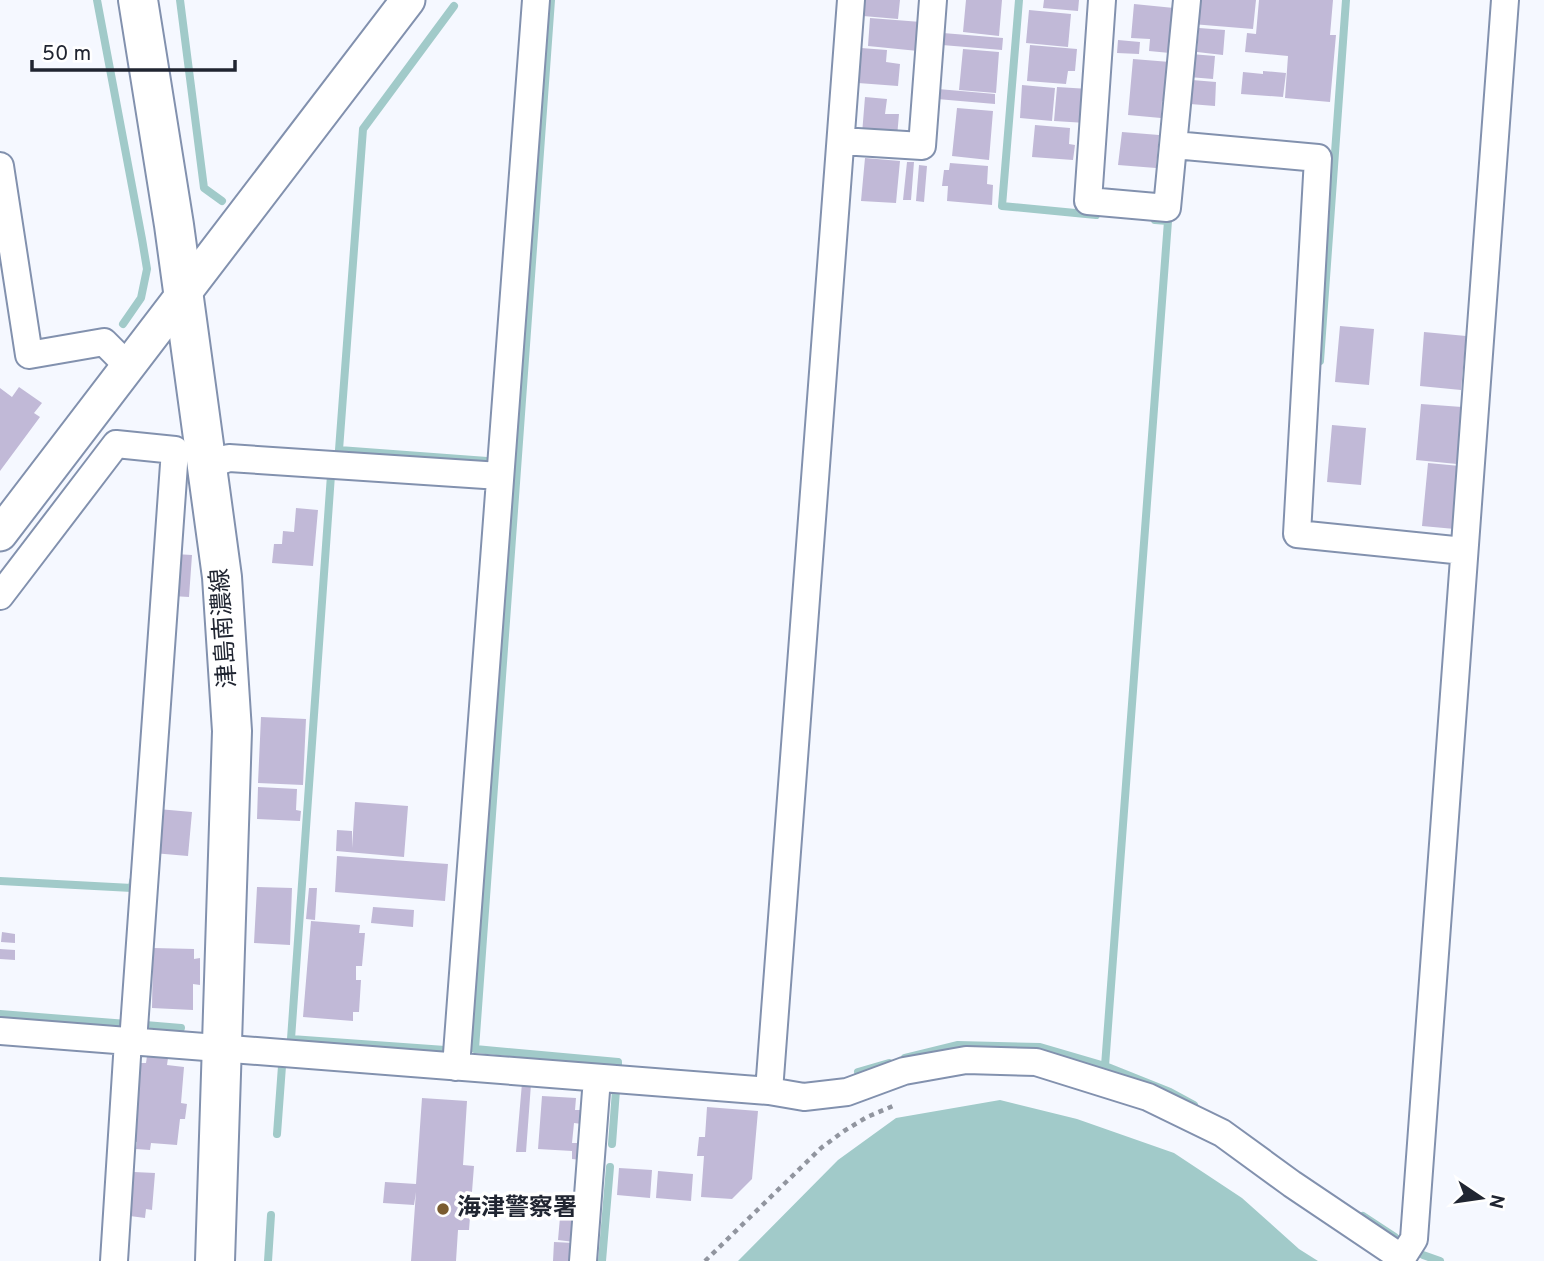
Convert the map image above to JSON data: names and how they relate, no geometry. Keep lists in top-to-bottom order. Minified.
{"streets":{"main road":["津島南濃線"]},"places":["海津警察署"],"scale_bar":"50 m","north":"right"}
